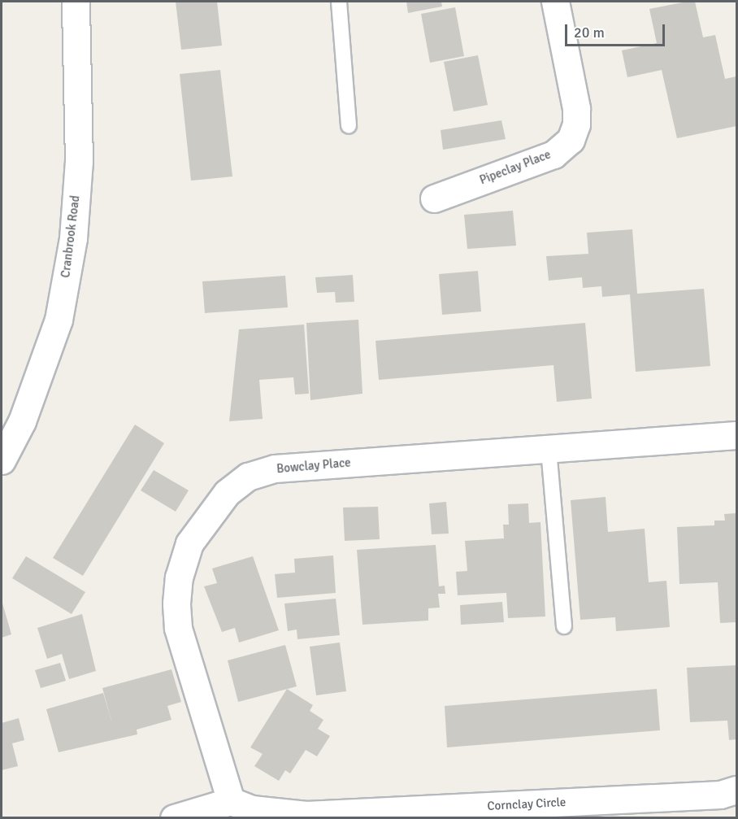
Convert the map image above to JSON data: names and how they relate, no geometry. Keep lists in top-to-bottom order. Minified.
{"streets":{"street":["Pipeclay Place","Cranbrook Road","Bowclay Place","Cornclay Circle"]},"crossings":[["Bowclay Place","Cornclay Circle"]],"scale_bar":"20 m"}
